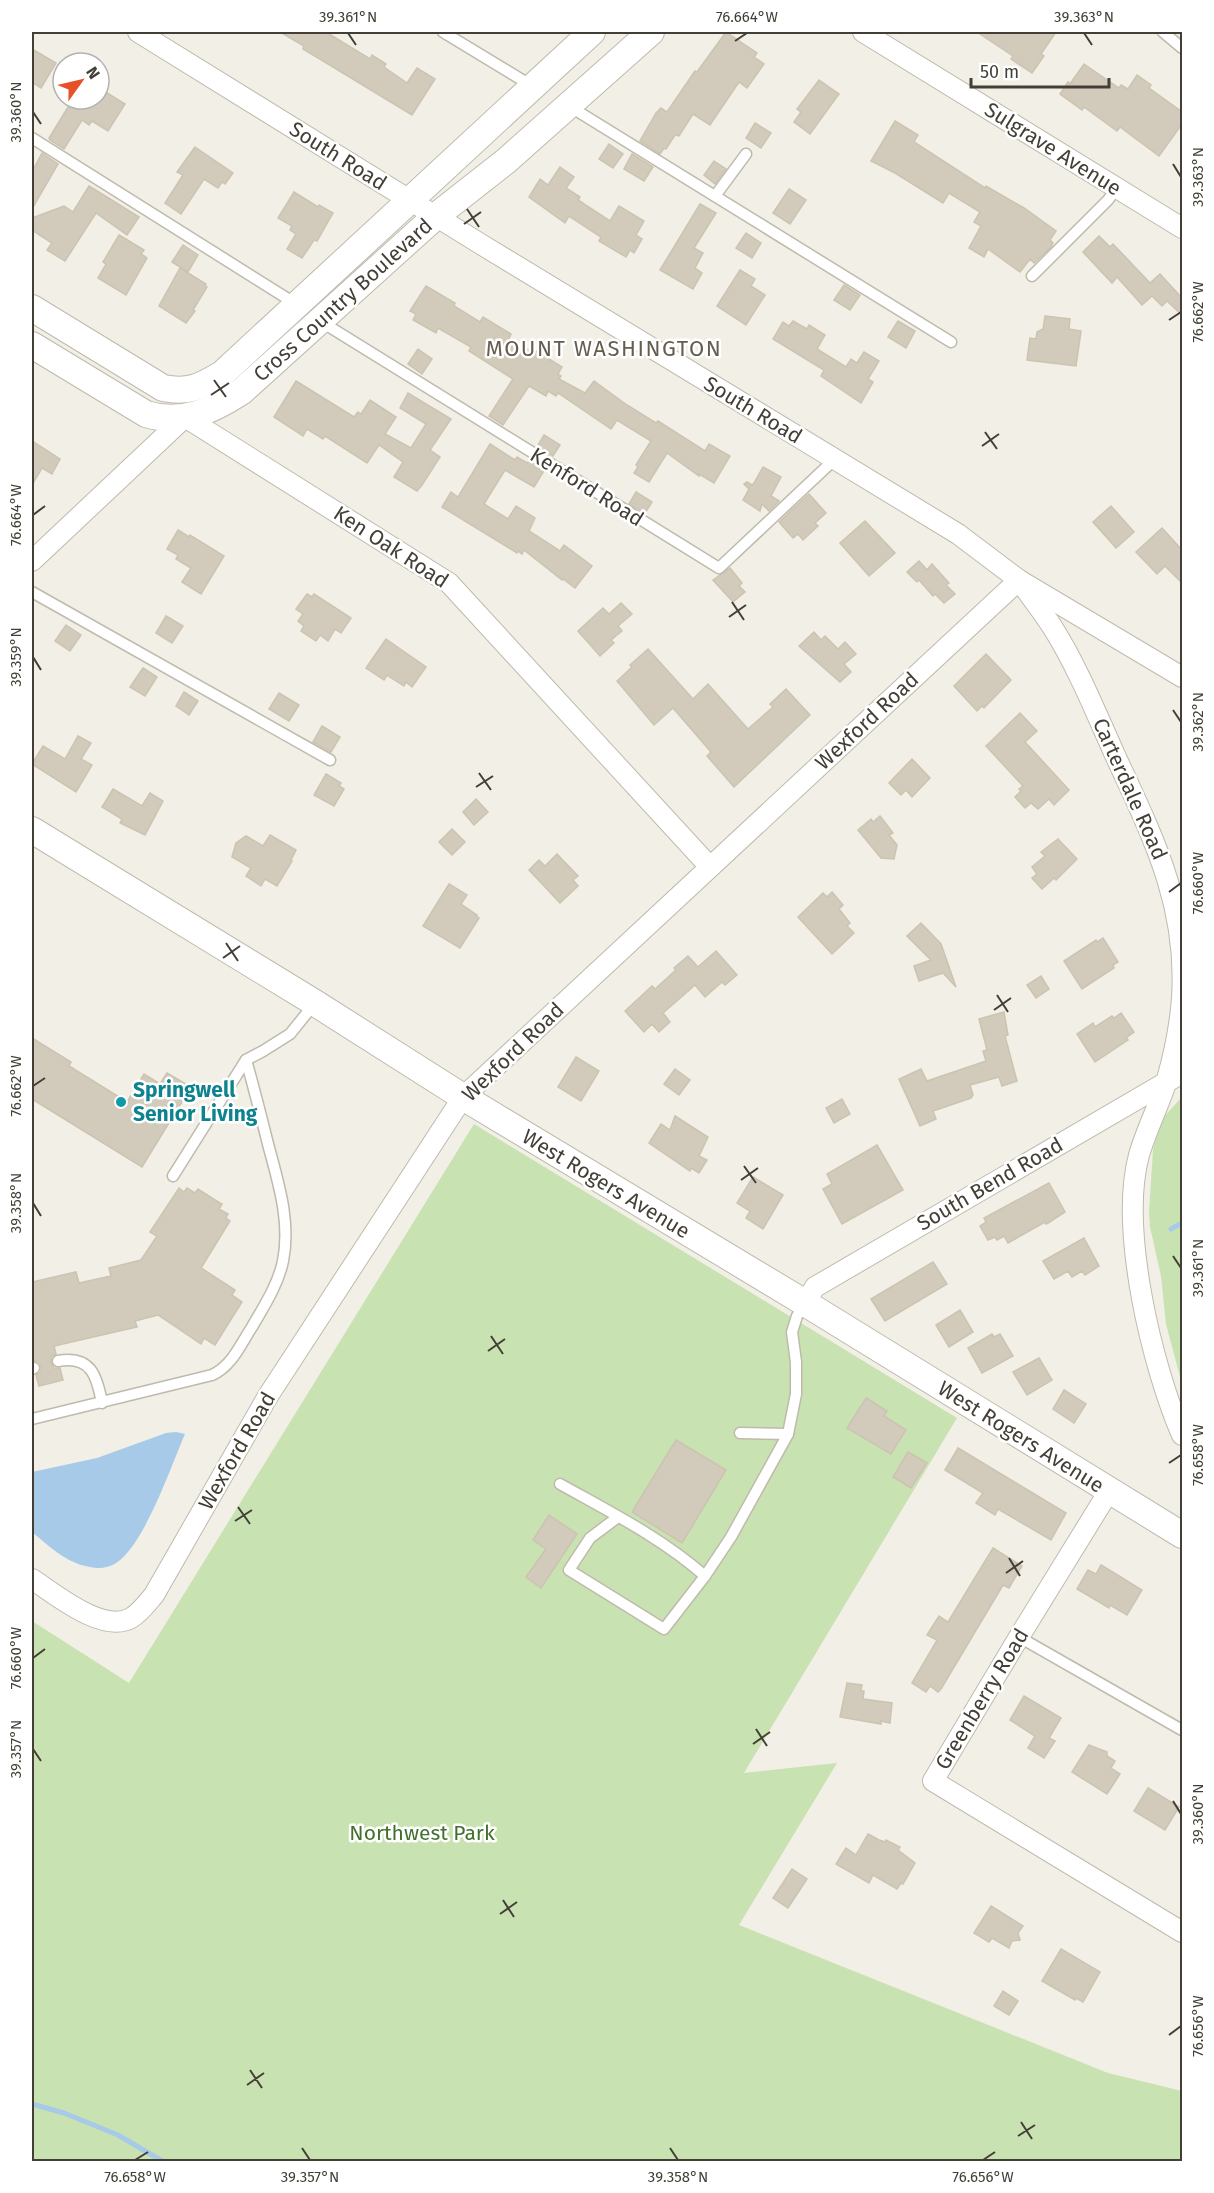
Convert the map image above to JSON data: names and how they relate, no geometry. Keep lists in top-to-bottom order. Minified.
{"streets":{"street":["Sulgrave Avenue","South Road","Cross Country Boulevard","Ken Oak Road","Wexford Road","Carterdale Road","West Rogers Avenue","South Bend Road","Greenberry Road"],"lane":["Kenford Road"]},"crossings":[["South Road","Cross Country Boulevard"],["South Road","Kenford Road"],["South Road","Wexford Road"],["South Road","Carterdale Road"],["Cross Country Boulevard","Kenford Road"],["Cross Country Boulevard","Ken Oak Road"],["Ken Oak Road","Wexford Road"],["Wexford Road","Carterdale Road"],["Wexford Road","West Rogers Avenue"],["Carterdale Road","South Bend Road"],["West Rogers Avenue","South Bend Road"],["West Rogers Avenue","Greenberry Road"]],"districts":["MOUNT WASHINGTON"],"parks":["Northwest Park"],"places":["Springwell Senior Living"],"scale_bar":"50 m","north":"top right","coordinates":["39.361°N","76.664°W","39.363°N","39.360°N","76.662°W","39.359°N","39.362°N","76.660°W","39.358°N","76.658°W","39.357°N","76.656°W"]}
